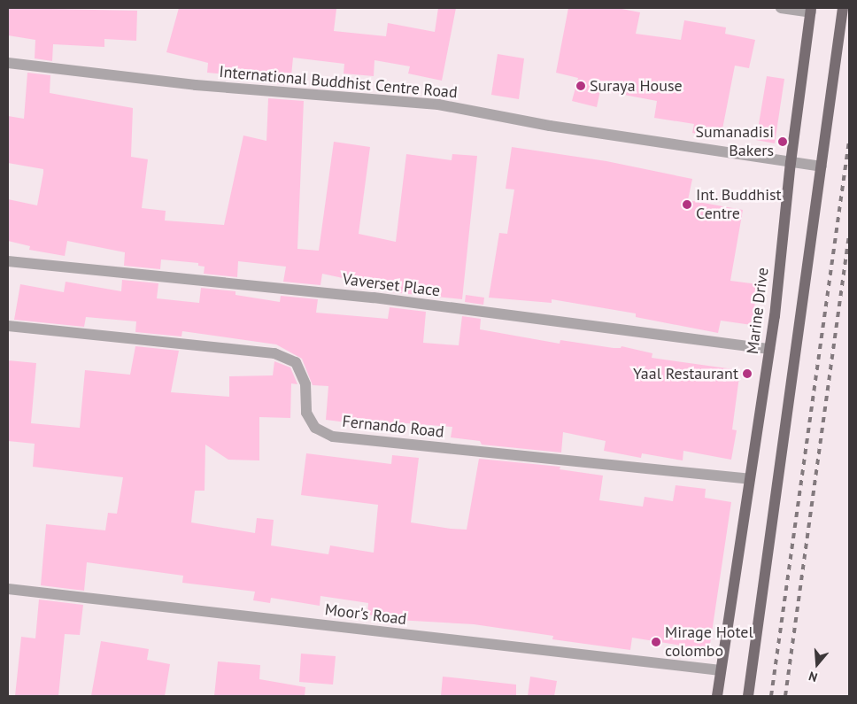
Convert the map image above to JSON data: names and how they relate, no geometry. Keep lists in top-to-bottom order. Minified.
{"streets":{"main road":["Marine Drive"],"street":["International Buddhist Centre Road","Vaverset Place","Fernando Road","Moor's Road"]},"crossings":[["International Buddhist Centre Road","Marine Drive"],["Vaverset Place","Marine Drive"],["Marine Drive","Fernando Road"],["Marine Drive","Moor's Road"]],"places":["Suraya House","Sumanadisi Bakers","Int. Buddhist Centre","Yaal Restaurant","Mirage Hotel colombo"],"north":"bottom"}
